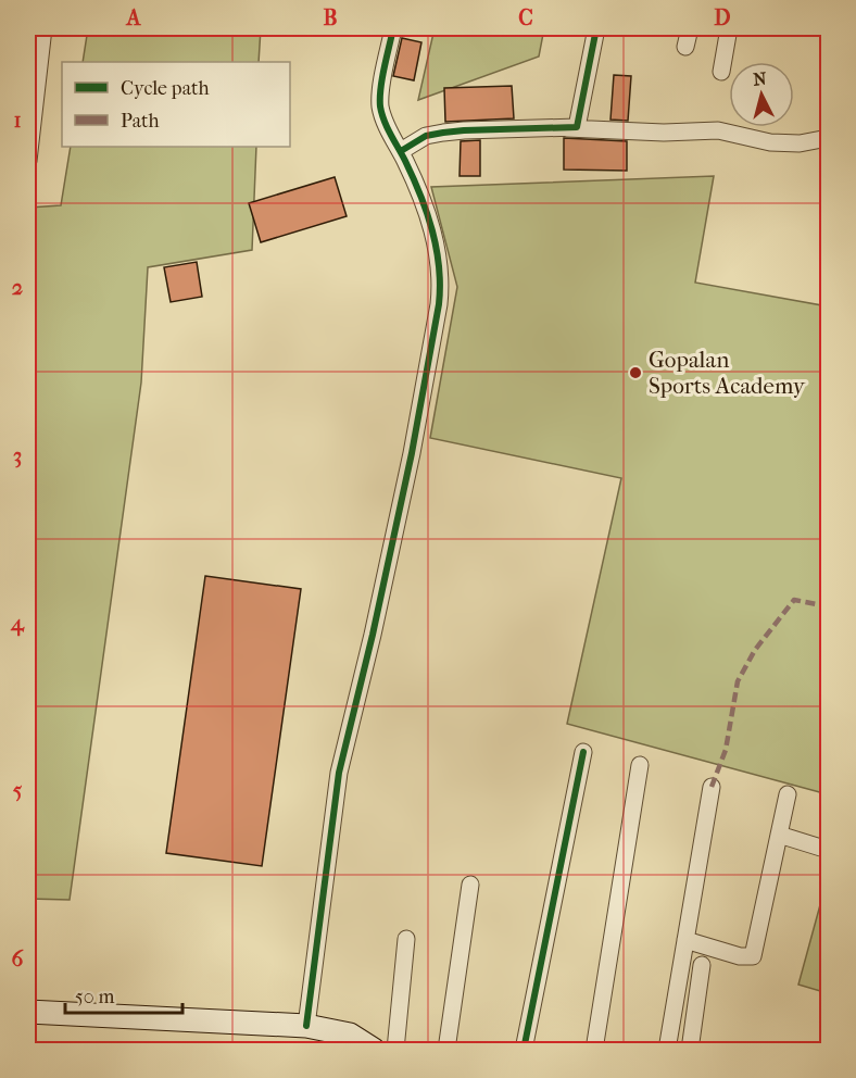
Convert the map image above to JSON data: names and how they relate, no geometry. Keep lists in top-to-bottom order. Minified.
{"places":["Gopalan Sports Academy"],"legend":["Cycle path","Path"],"scale_bar":"50 m","north":"top","grid":{"columns":["A","B","C","D"],"rows":["1","2","3","4","5","6"]}}
